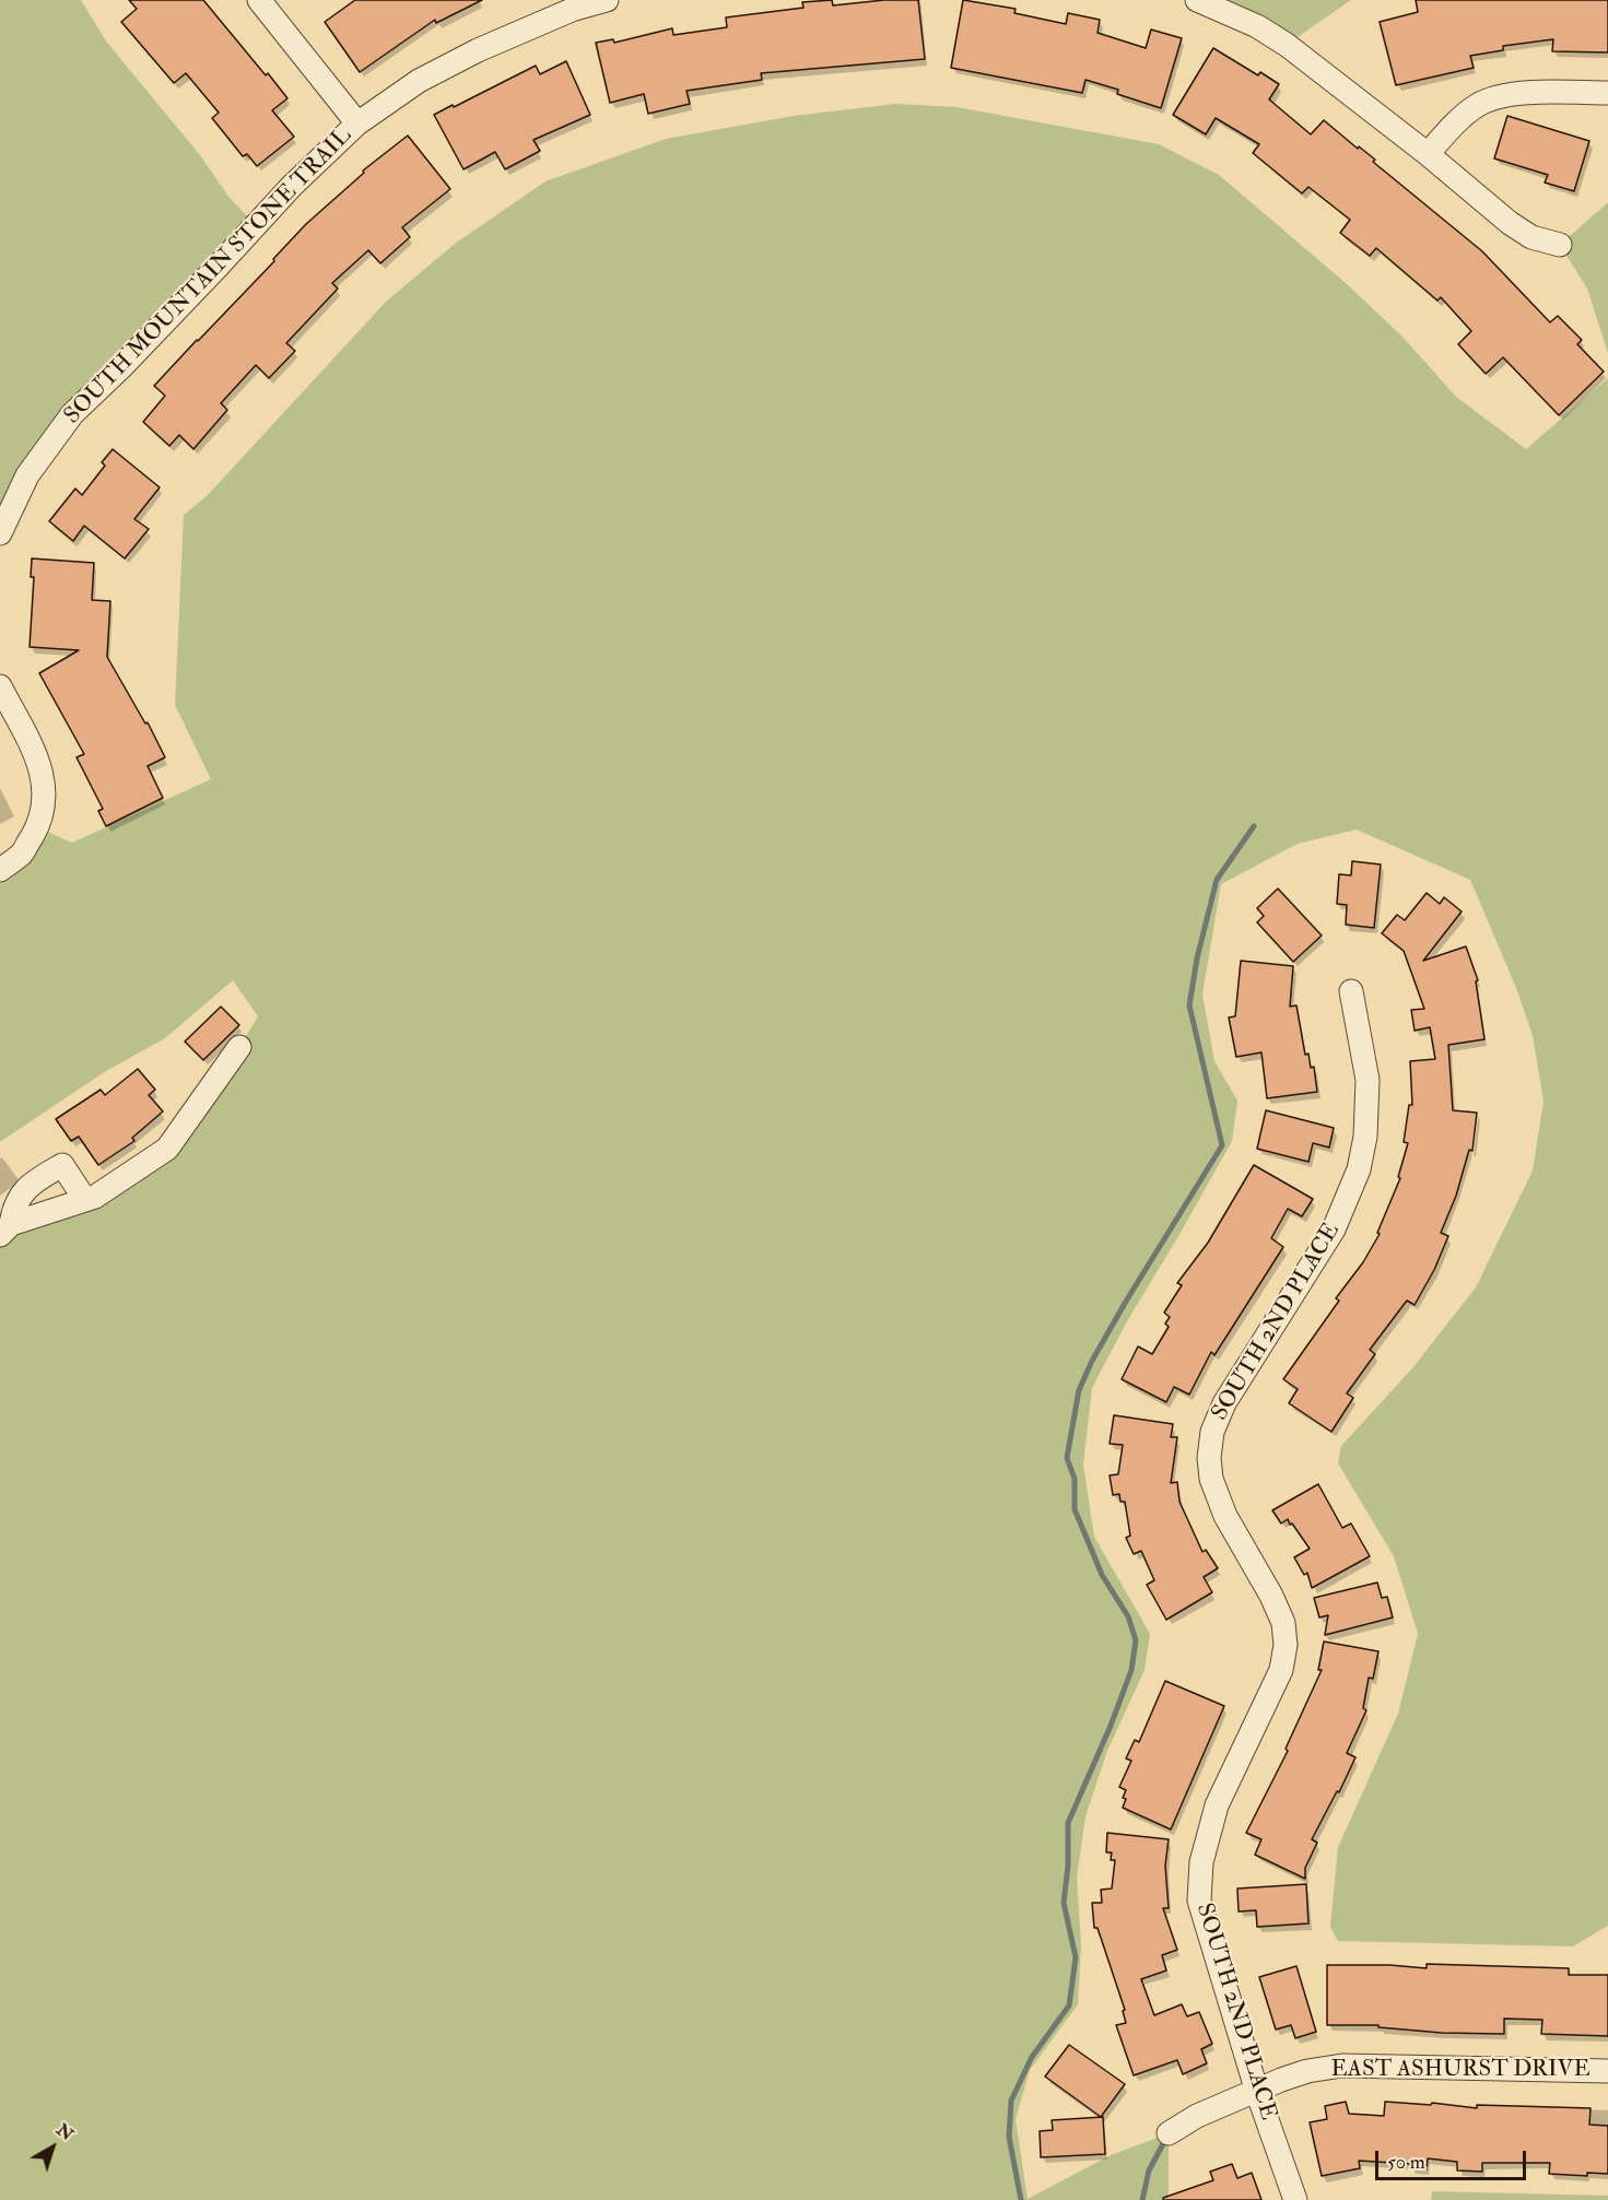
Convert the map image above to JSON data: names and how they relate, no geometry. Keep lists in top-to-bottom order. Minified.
{"streets":{"street":["SOUTH MOUNTAIN STONE TRAIL","SOUTH 2ND PLACE","EAST ASHURST DRIVE"]},"crossings":[["SOUTH 2ND PLACE","EAST ASHURST DRIVE"]],"scale_bar":"50 m","north":"top right"}
